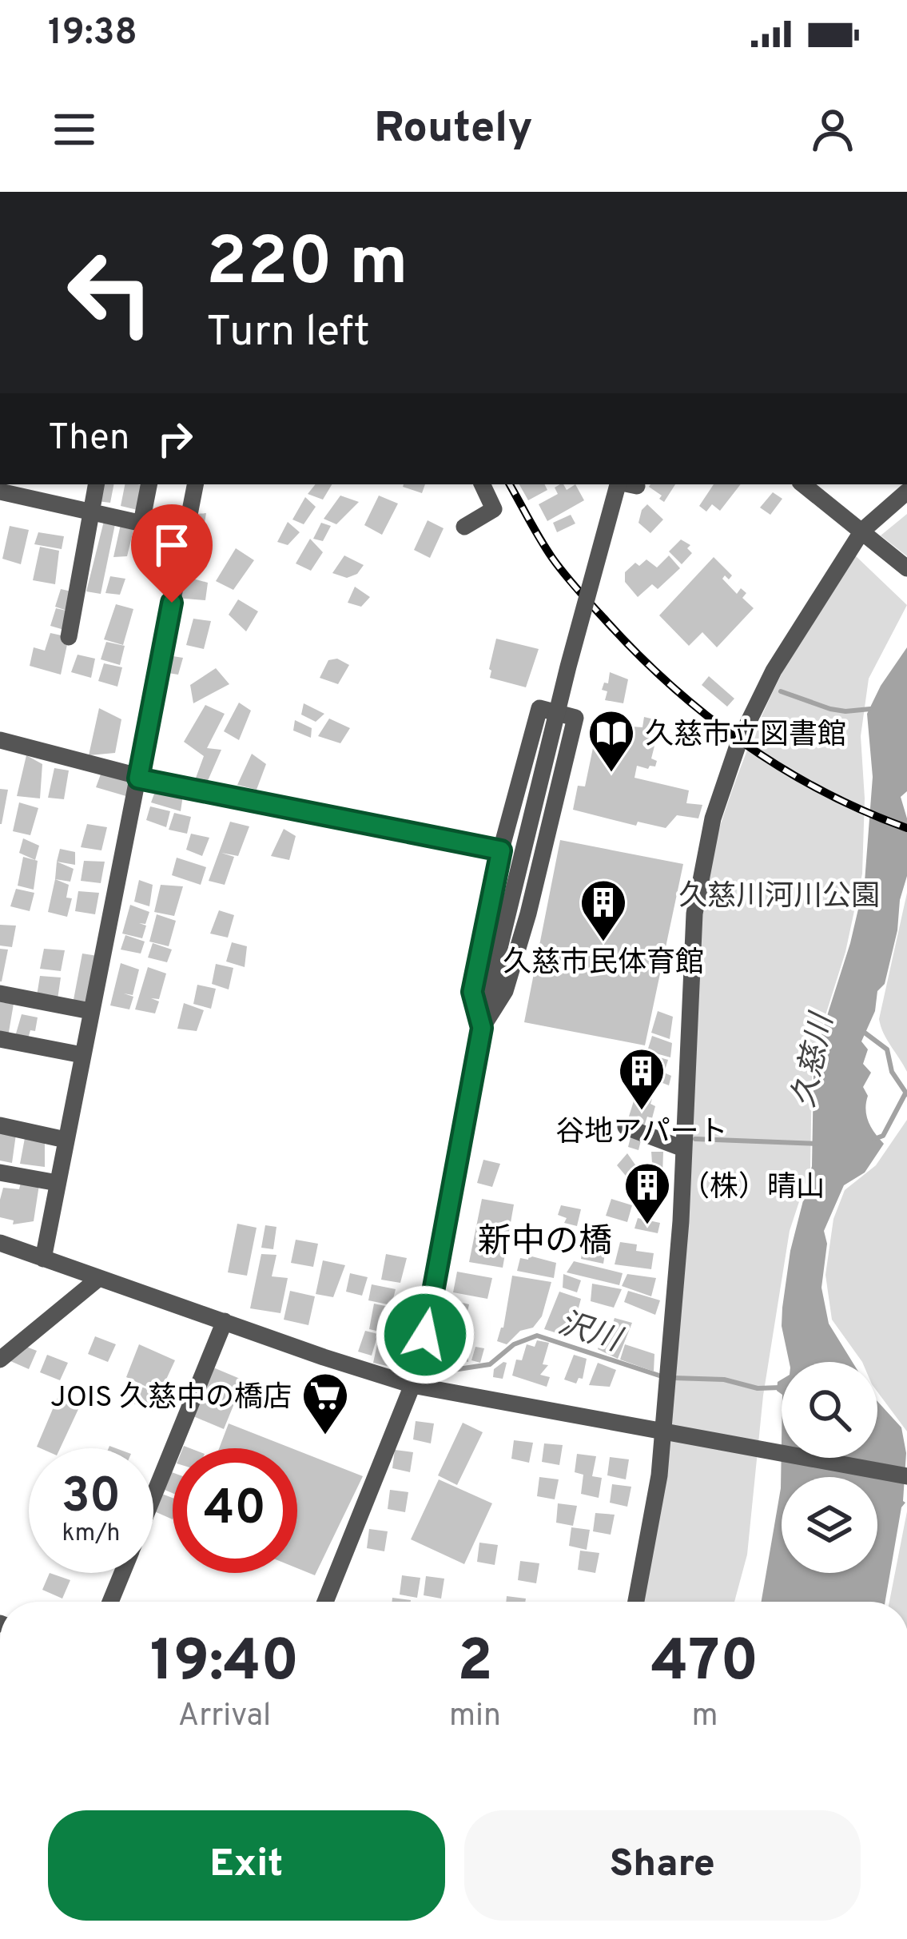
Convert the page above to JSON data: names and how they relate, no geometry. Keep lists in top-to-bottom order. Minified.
{"districts":["新中の橋"],"water":["久慈川","沢川"],"parks":["久慈川河川公園"],"places":{"library":["久慈市立図書館"],"building":["久慈市民体育館","谷地アパート","（株）晴山"],"supermarket":["JOIS 久慈中の橋店"]},"page":{"status":"19:38","header":"Routely","turn":["220 m","Turn left"],"then":"Then","speed":"30 km/h","limit":"40","eta":["19:40","Arrival","2","min","470","m"],"buttons":["Exit","Share"]}}
